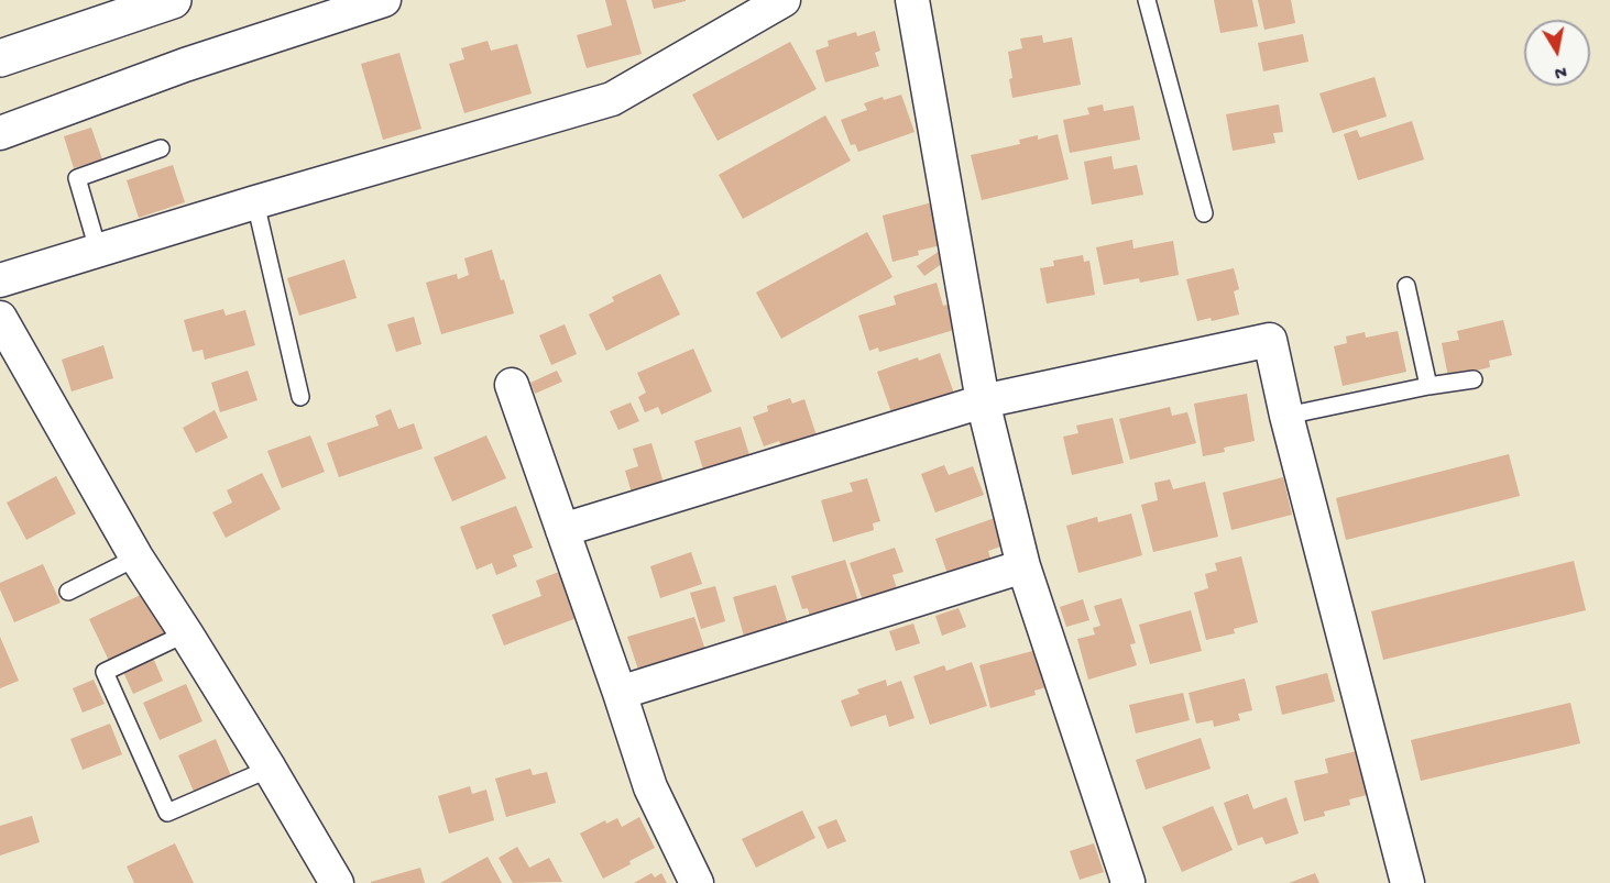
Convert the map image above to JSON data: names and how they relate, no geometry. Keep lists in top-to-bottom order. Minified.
{"north":"bottom"}
